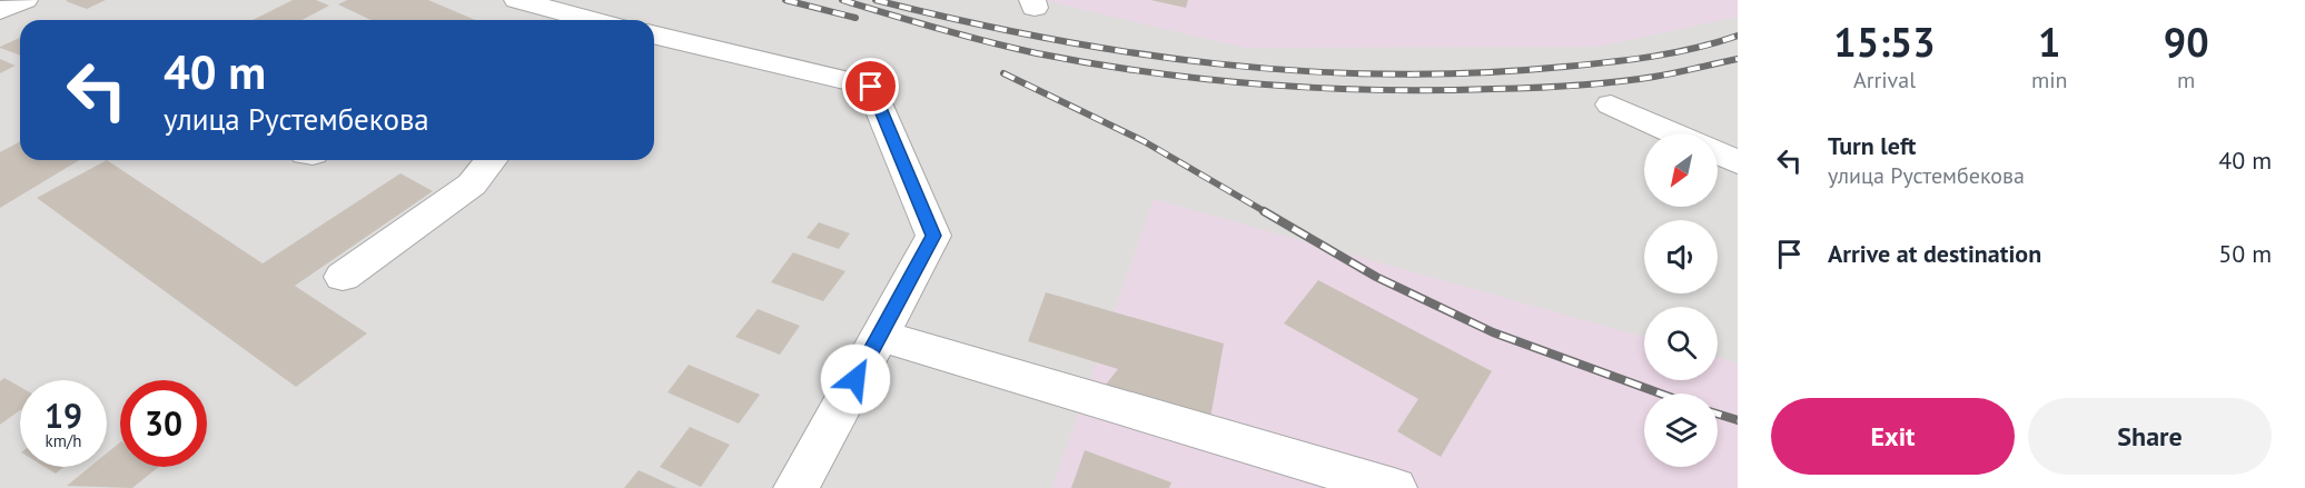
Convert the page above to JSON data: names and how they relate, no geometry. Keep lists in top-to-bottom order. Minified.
{"north":"bottom left","page":{"eta":["15:53","Arrival","1","min","90","m"],"turn":["40 m","улица Рустембекова"],"list":[{"name":"Turn left","note":"улица Рустембекова","value":"40 m"},{"name":"Arrive at destination","value":"50 m"}],"speed":"19 km/h","limit":"30","buttons":["Exit","Share"]}}
